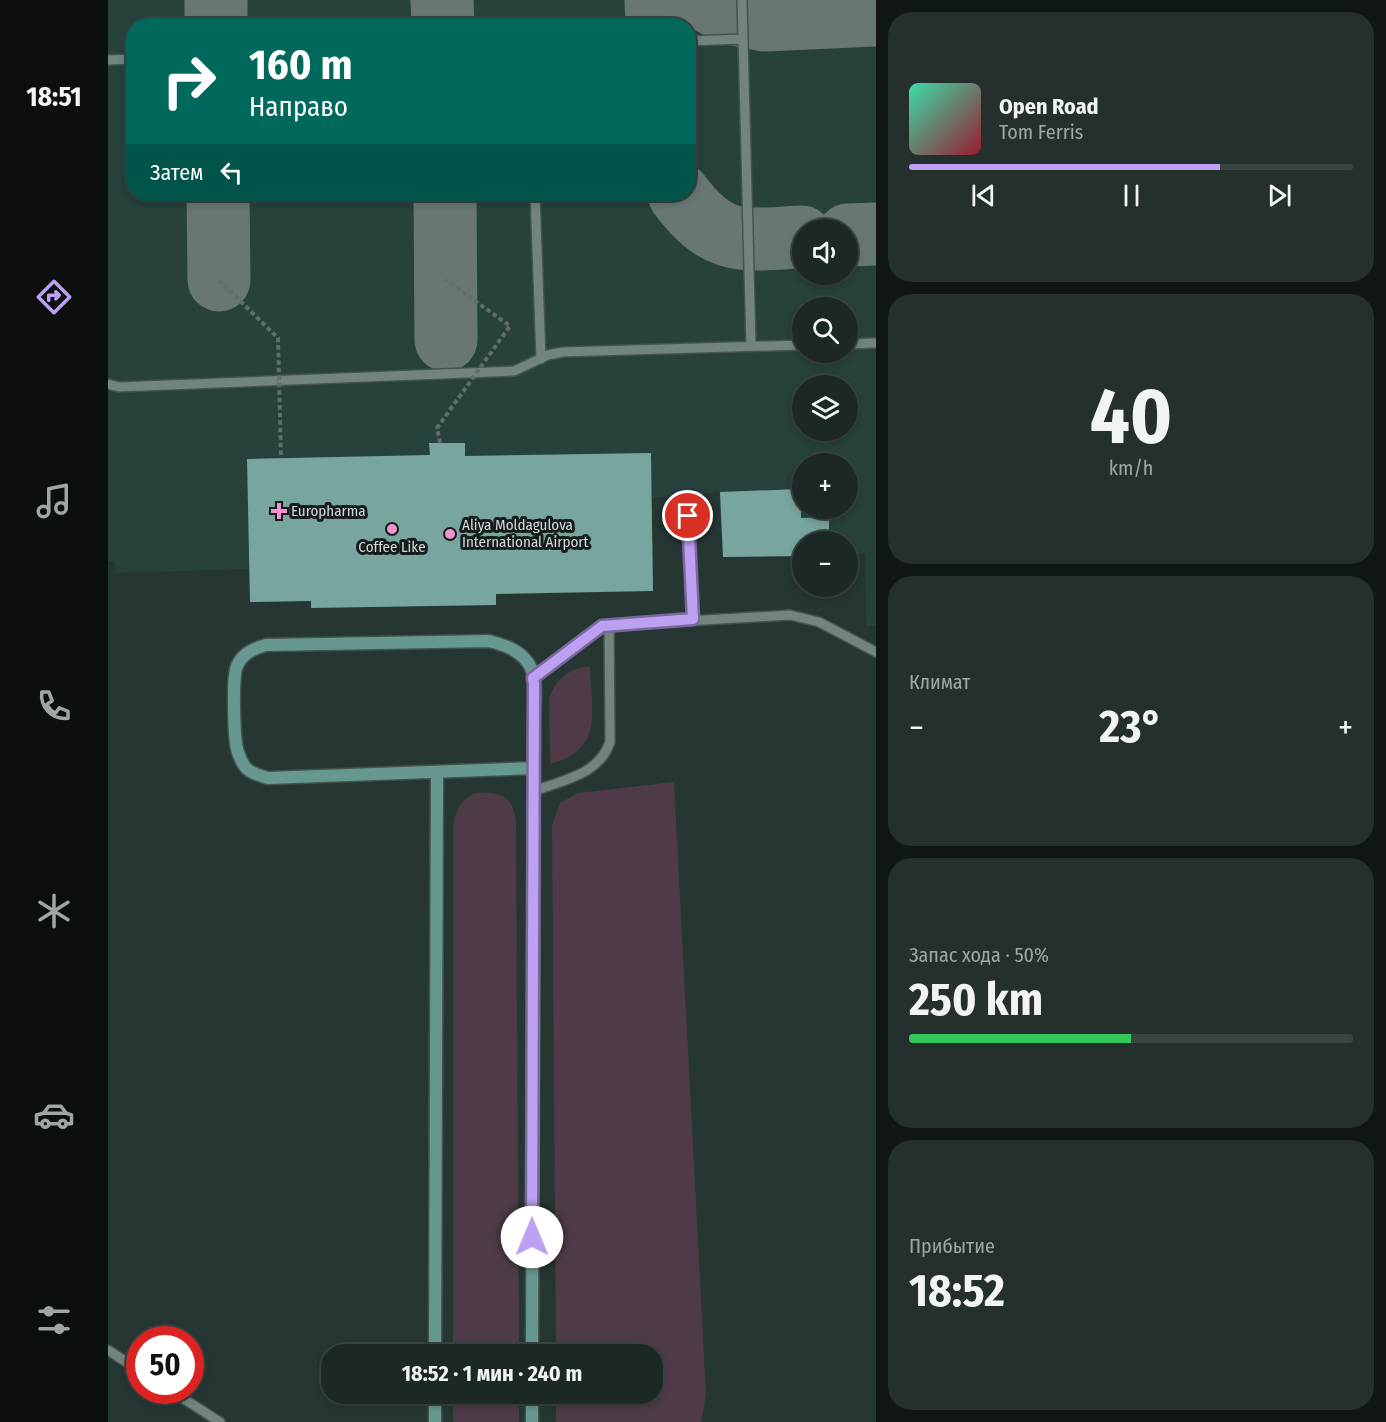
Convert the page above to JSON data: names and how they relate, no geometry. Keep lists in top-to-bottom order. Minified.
{"places":{"health":["Europharma"],"other":["Coffee Like","Aliya Moldagulova International Airport"]},"page":{"tabs":"18:51","turn":["160 m","Направо"],"song":["Open Road","Tom Ferris"],"then":"Затем","map_buttons":["+","−"],"tile":[["40","km/h"],"Климат",["Запас хода · 50%","250 km"],["Прибытие","18:52"]],"heat":["−","23°","+"],"limit":"50","trip":"18:52 · 1 мин · 240 m"}}
